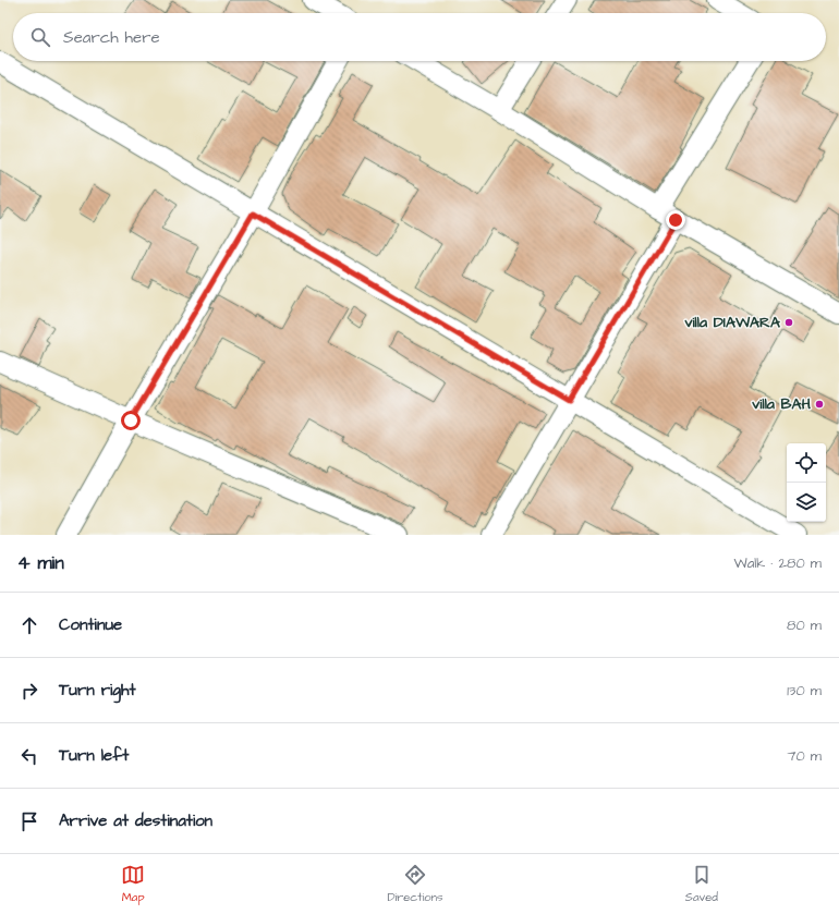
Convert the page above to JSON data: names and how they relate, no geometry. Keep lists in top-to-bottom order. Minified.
{"places":["villa DIAWARA","villa BAH"],"page":{"search":"Search here","heading":["4 min","Walk · 280 m"],"list":[["Continue","80 m"],["Turn right","130 m"],["Turn left","70 m"],"Arrive at destination"],"nav":["Map","Directions","Saved"]}}
